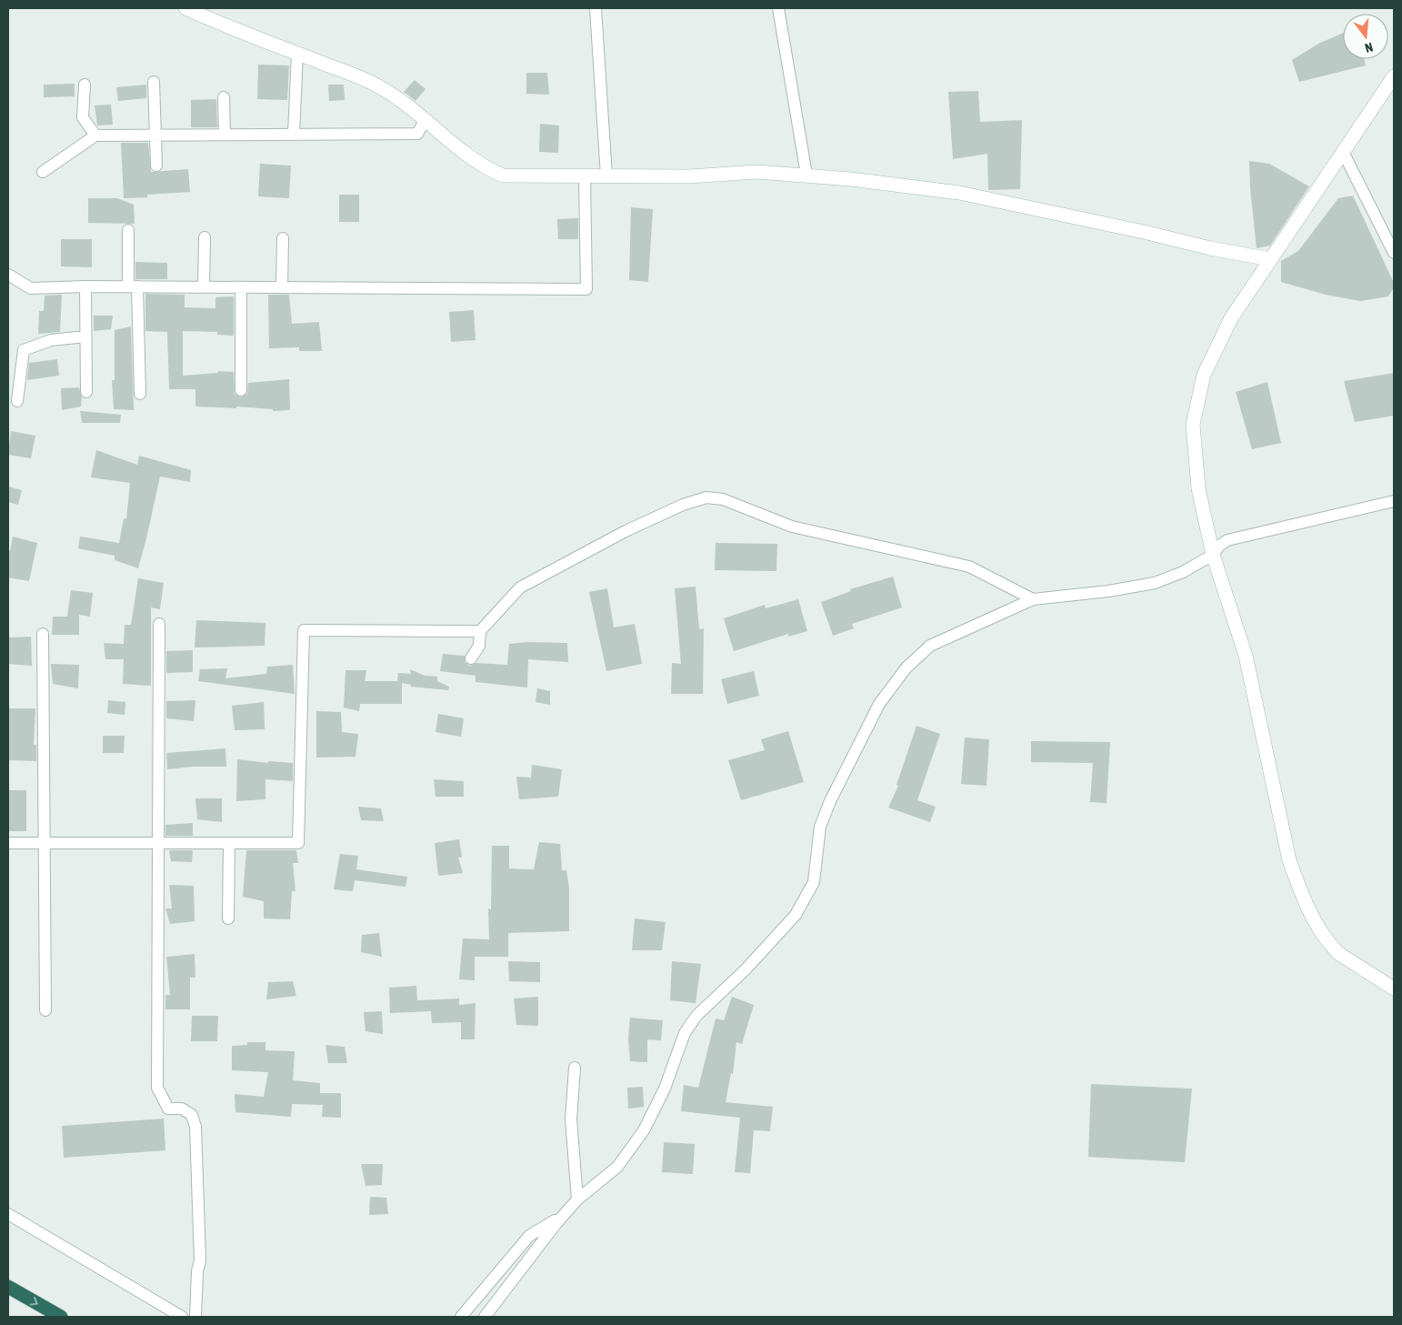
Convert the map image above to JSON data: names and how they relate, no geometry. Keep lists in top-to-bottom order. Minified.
{"north":"bottom"}
